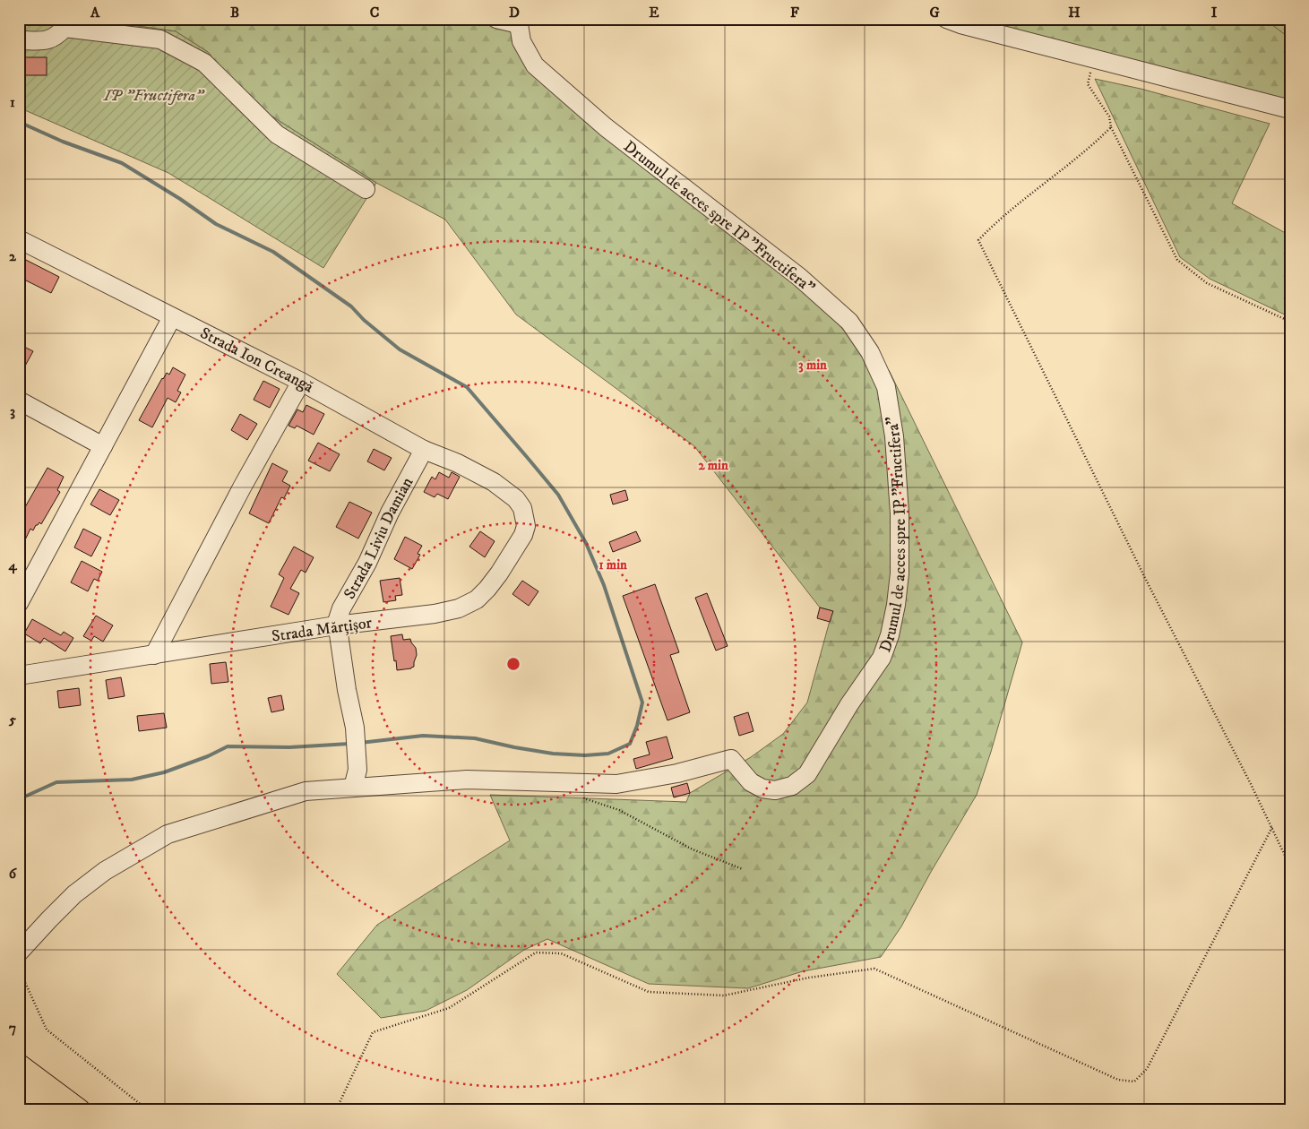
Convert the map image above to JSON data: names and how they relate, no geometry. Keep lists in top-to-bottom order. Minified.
{"streets":{"street":["Drumul de acces spre IP \"Fructifera\"","Strada Ion Creangă","Strada Liviu Damian","Strada Mărțișor"]},"crossings":[["Strada Ion Creangă","Strada Liviu Damian"],["Strada Ion Creangă","Strada Mărțișor"],["Strada Liviu Damian","Strada Mărțișor"]],"parks":["IP \"Fructifera\""],"grid":{"columns":["A","B","C","D","E","F","G","H","I"],"rows":["1","2","3","4","5","6","7"]},"rings":["3 min","2 min","1 min"]}
